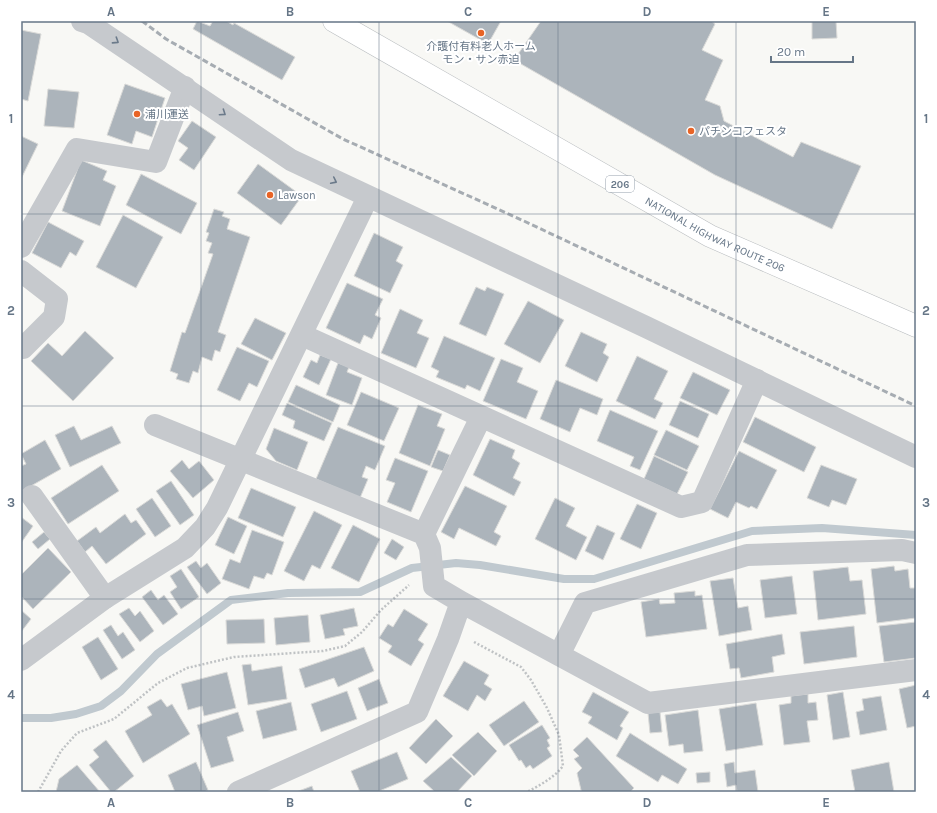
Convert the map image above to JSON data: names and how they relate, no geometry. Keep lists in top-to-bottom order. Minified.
{"streets":{"highway":["206","NATIONAL HIGHWAY ROUTE 206"]},"places":["介護付有料老人ホーム モン・サン赤迫","浦川運送","パチンコフェスタ","Lawson"],"scale_bar":"20 m","grid":{"columns":["A","B","C","D","E"],"rows":["1","2","3","4"]}}
